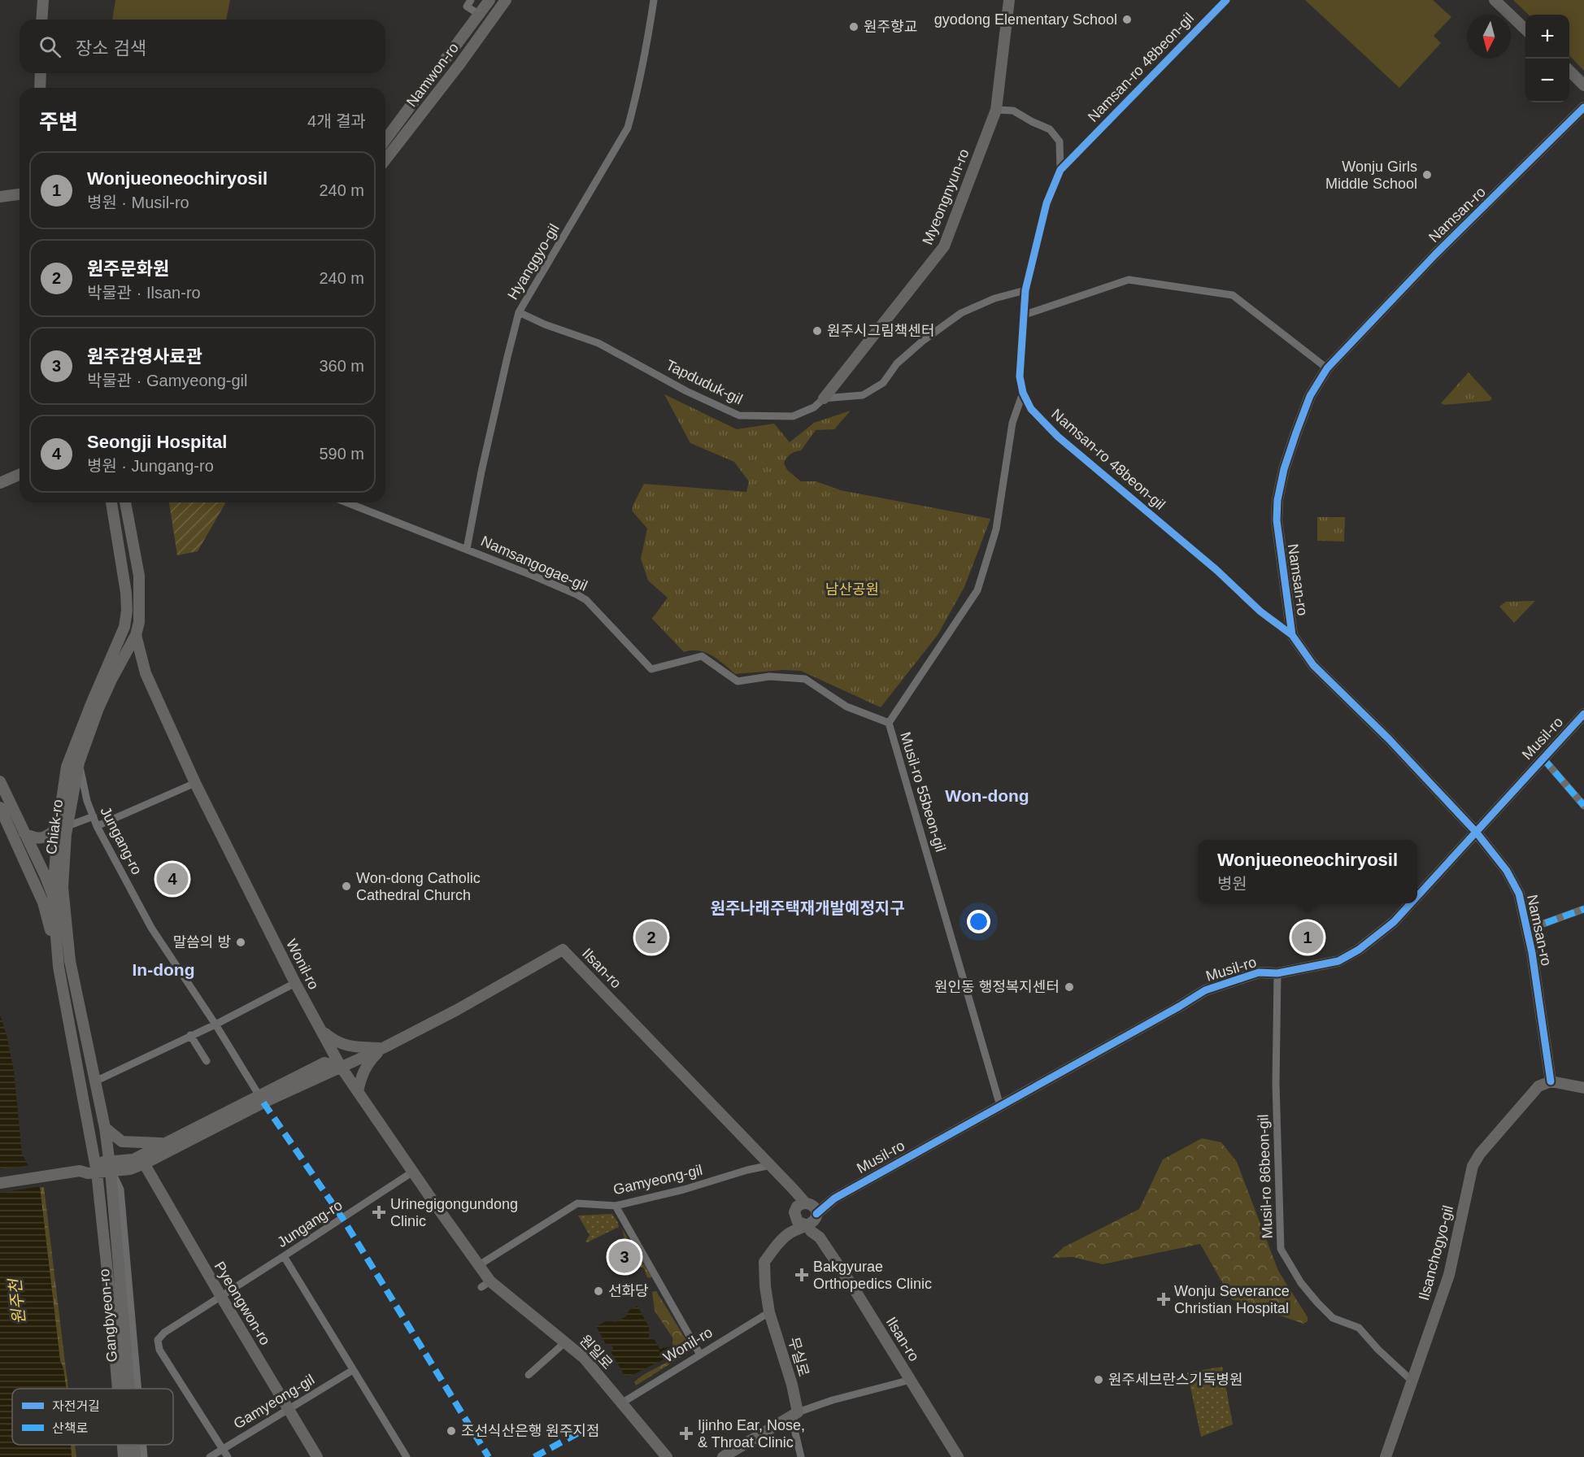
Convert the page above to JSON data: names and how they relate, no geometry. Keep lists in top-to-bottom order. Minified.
{"streets":{"street":["Namsan-ro 48beon-gil","Namwon-ro","Myeongnyun-ro","Namsan-ro","Hyanggyo-gil","Tapduduk-gil","Namsangogae-gil","Musil-ro","Musil-ro 55beon-gil","Chiak-ro","Jungang-ro","Wonil-ro","Ilsan-ro","Musil-ro 86beon-gil","Gamyeong-gil","Ilsanchogyo-gil","Pyeongwon-ro","Gangbyeon-ro","원일로","무실로"]},"crossings":[["Namsan-ro 48beon-gil","Namsan-ro"],["Namsan-ro 48beon-gil","Tapduduk-gil"],["Namsan-ro 48beon-gil","Musil-ro 55beon-gil"],["Myeongnyun-ro","Tapduduk-gil"],["Namsan-ro","Musil-ro"],["Namsan-ro","Ilsanchogyo-gil"],["Hyanggyo-gil","Tapduduk-gil"],["Hyanggyo-gil","Namsangogae-gil"],["Namsangogae-gil","Musil-ro 55beon-gil"],["Musil-ro","Musil-ro 55beon-gil"],["Musil-ro","Musil-ro 86beon-gil"],["Chiak-ro","Jungang-ro"],["Chiak-ro","Wonil-ro"],["Chiak-ro","Gangbyeon-ro"],["Jungang-ro","Wonil-ro"],["Jungang-ro","Ilsan-ro"],["Jungang-ro","Gamyeong-gil"],["Jungang-ro","Pyeongwon-ro"],["Wonil-ro","Ilsan-ro"],["Wonil-ro","Gamyeong-gil"],["Wonil-ro","원일로"],["Wonil-ro","무실로"],["Ilsan-ro","Gamyeong-gil"],["Musil-ro 86beon-gil","Ilsanchogyo-gil"],["Gamyeong-gil","Pyeongwon-ro"]],"districts":["Won-dong","원주나래주택재개발예정지구","In-dong"],"water":["원주천"],"parks":["남산공원"],"places":{"other":["gyodong Elementary School","원주향교","Wonju Girls Middle School","원주시그림책센터","Won-dong Catholic Cathedral Church","말씀의 방","원인동 행정복지센터","선화당","원주세브란스기독병원","조선식산은행 원주지점"],"health":["Urinegigongundong Clinic","Bakgyurae Orthopedics Clinic","Wonju Severance Christian Hospital","Ijinho Ear, Nose, & Throat Clinic"]},"legend":["자전거길","산책로"],"north":"bottom","page":{"map_buttons":["+","−"],"search":"장소 검색","heading":["주변","4개 결과"],"list":[{"mark":"1","name":"Wonjueoneochiryosil","note":"병원 · Musil-ro","value":"240 m"},{"mark":"2","name":"원주문화원","note":"박물관 · Ilsan-ro","value":"240 m"},{"mark":"3","name":"원주감영사료관","note":"박물관 · Gamyeong-gil","value":"360 m"},{"mark":"4","name":"Seongji Hospital","note":"병원 · Jungang-ro","value":"590 m"}],"popup":["Wonjueoneochiryosil","병원"],"pins":["4","1","2","3"]}}
